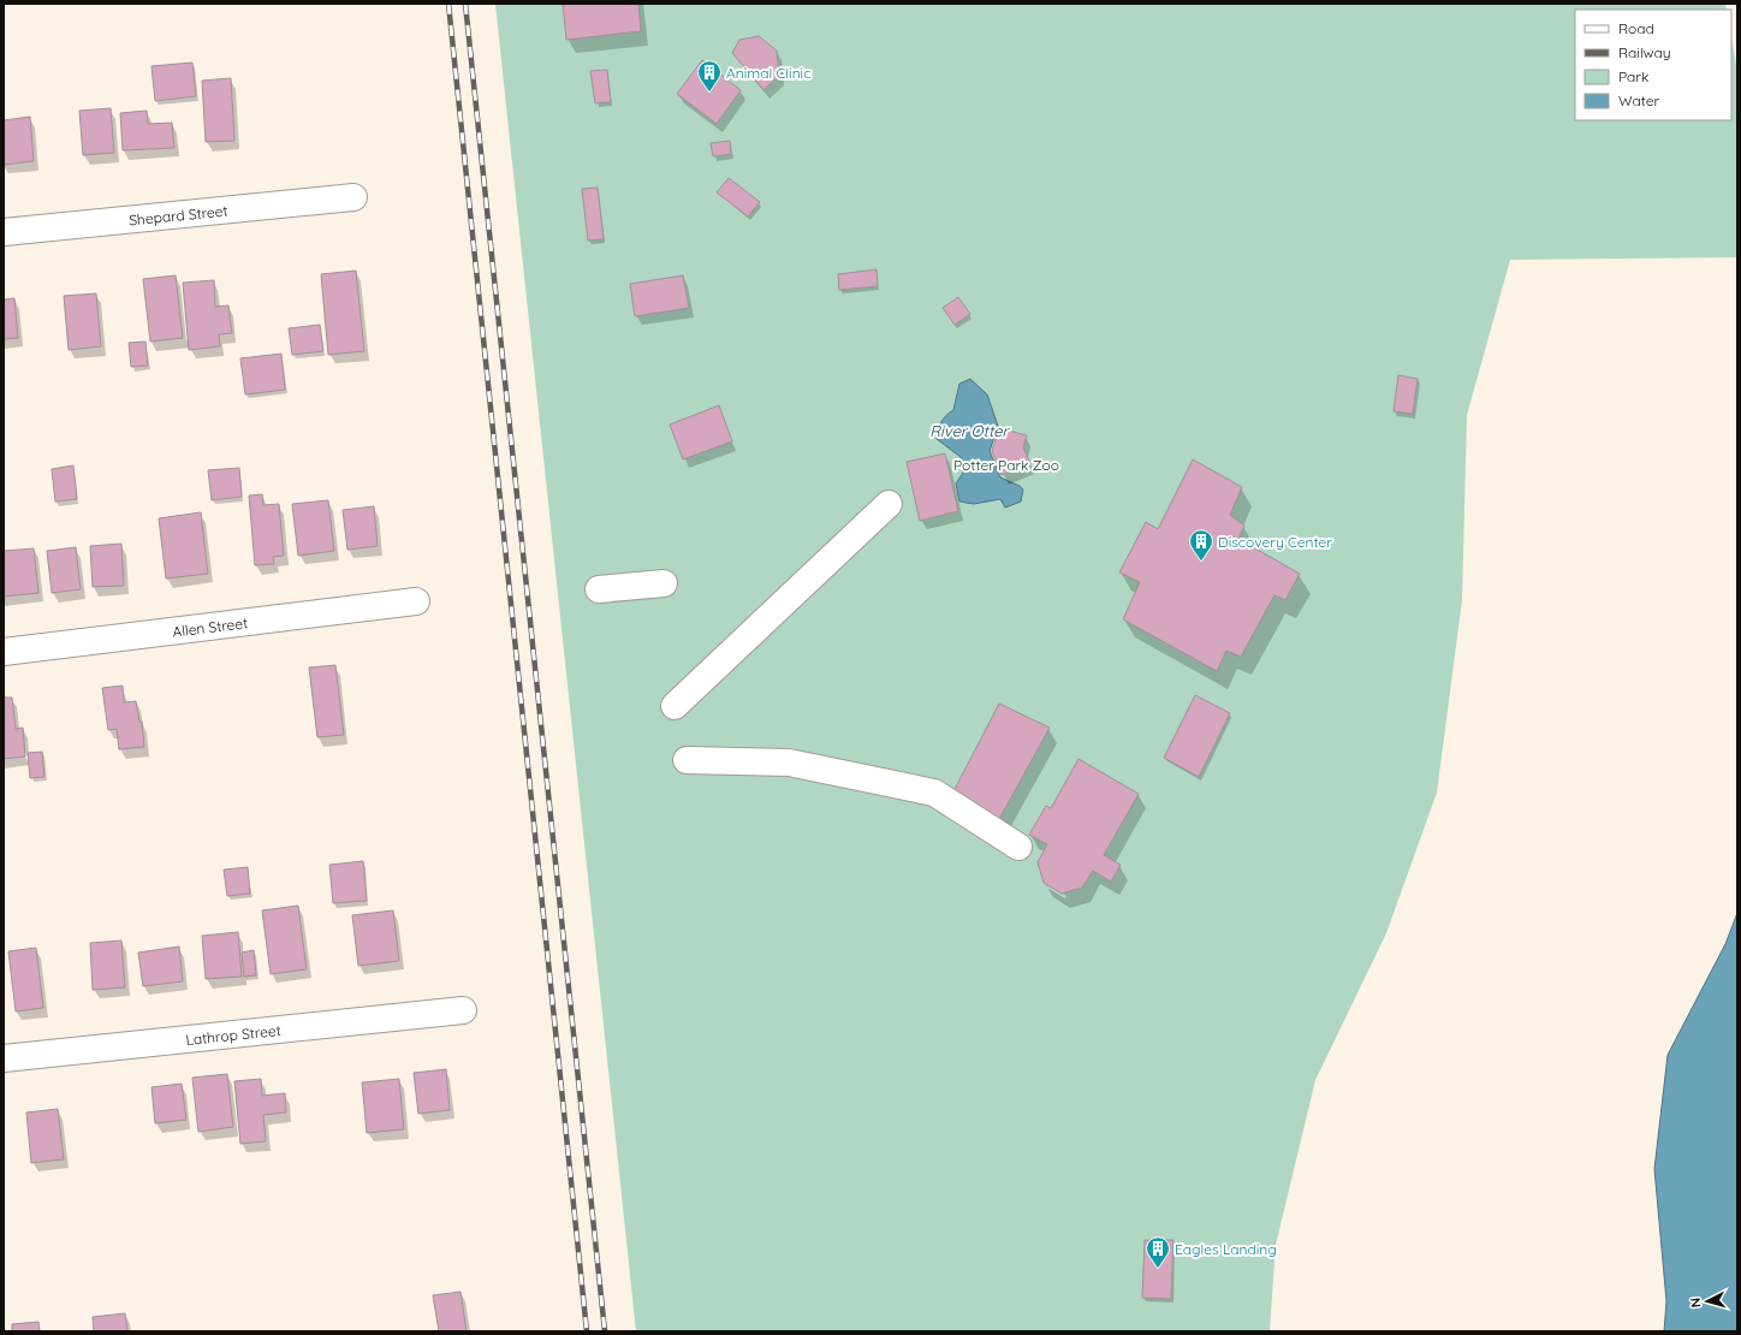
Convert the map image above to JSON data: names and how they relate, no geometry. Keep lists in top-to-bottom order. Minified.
{"streets":{"street":["Shepard Street","Allen Street","Lathrop Street"]},"water":["River Otter"],"parks":["Potter Park Zoo"],"places":{"building":["Animal Clinic","Discovery Center","Eagles Landing"]},"legend":["Road","Railway","Park","Water"],"north":"left"}
